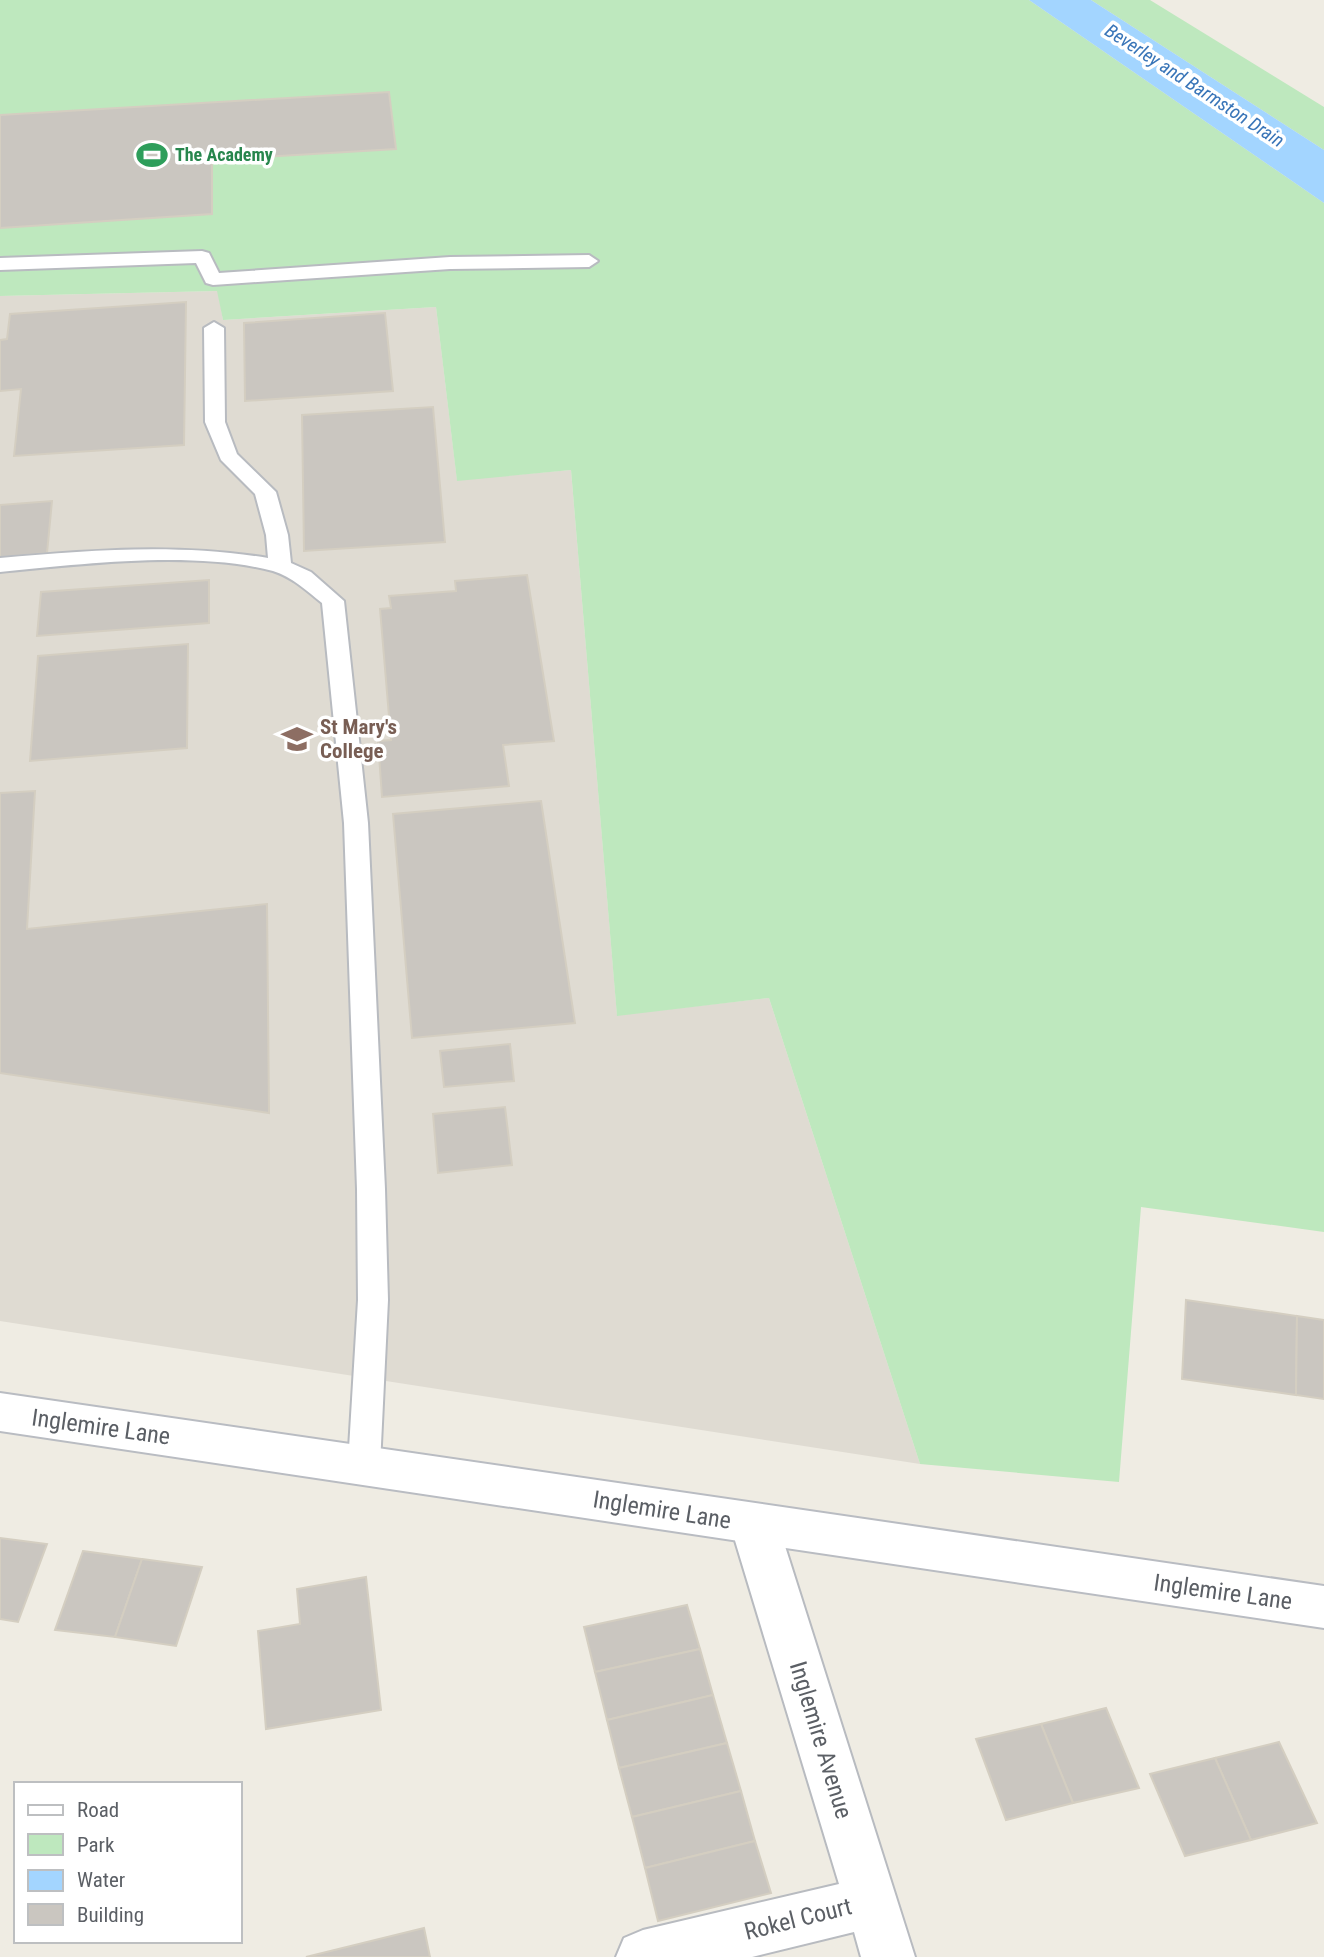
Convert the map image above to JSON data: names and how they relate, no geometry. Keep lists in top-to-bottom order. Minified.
{"streets":{"street":["Inglemire Lane","Inglemire Avenue","Rokel Court"]},"crossings":[["Inglemire Lane","Inglemire Avenue"],["Inglemire Avenue","Rokel Court"]],"water":["Beverley and Barmston Drain"],"places":{"sports":["The Academy"],"school or university":["St Mary's College"]},"legend":["Road","Park","Water","Building"]}
